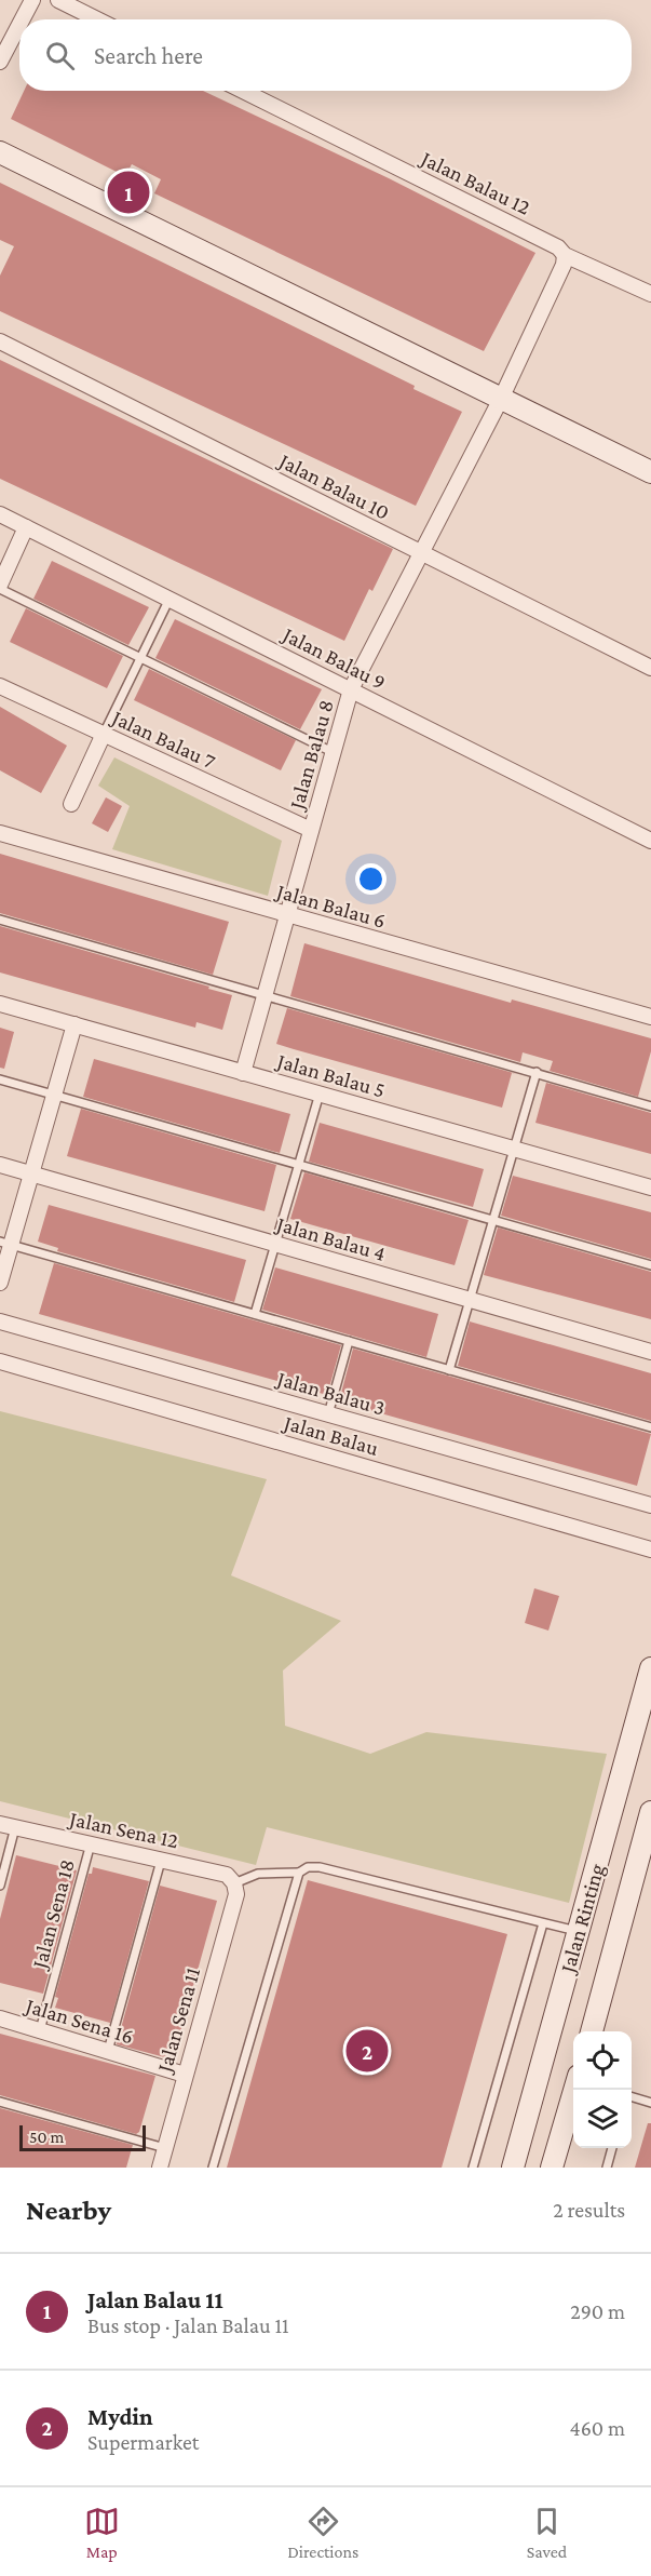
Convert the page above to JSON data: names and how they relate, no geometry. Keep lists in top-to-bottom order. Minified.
{"streets":{"main road":["Jalan Rinting"],"street":["Jalan Balau 12","Jalan Balau 10","Jalan Balau 9","Jalan Balau 7","Jalan Balau 8","Jalan Balau 6","Jalan Balau 5","Jalan Balau 4","Jalan Balau 3","Jalan Balau","Jalan Sena 12","Jalan Sena 11","Jalan Sena 16"],"lane":["Jalan Sena 18"]},"crossings":[["Jalan Balau 10","Jalan Balau 8"],["Jalan Balau 9","Jalan Balau 8"],["Jalan Balau 7","Jalan Balau 8"],["Jalan Balau 8","Jalan Balau 6"],["Jalan Balau 8","Jalan Balau 5"],["Jalan Sena 12","Jalan Sena 18"],["Jalan Sena 12","Jalan Sena 11"],["Jalan Sena 18","Jalan Sena 16"],["Jalan Sena 11","Jalan Sena 16"]],"scale_bar":"50 m","page":{"search":"Search here","pins":["1","2"],"scale":"50 m","heading":["Nearby","2 results"],"list":[{"mark":"1","name":"Jalan Balau 11","note":"Bus stop · Jalan Balau 11","value":"290 m"},{"mark":"2","name":"Mydin","note":"Supermarket","value":"460 m"}],"nav":["Map","Directions","Saved"]}}
